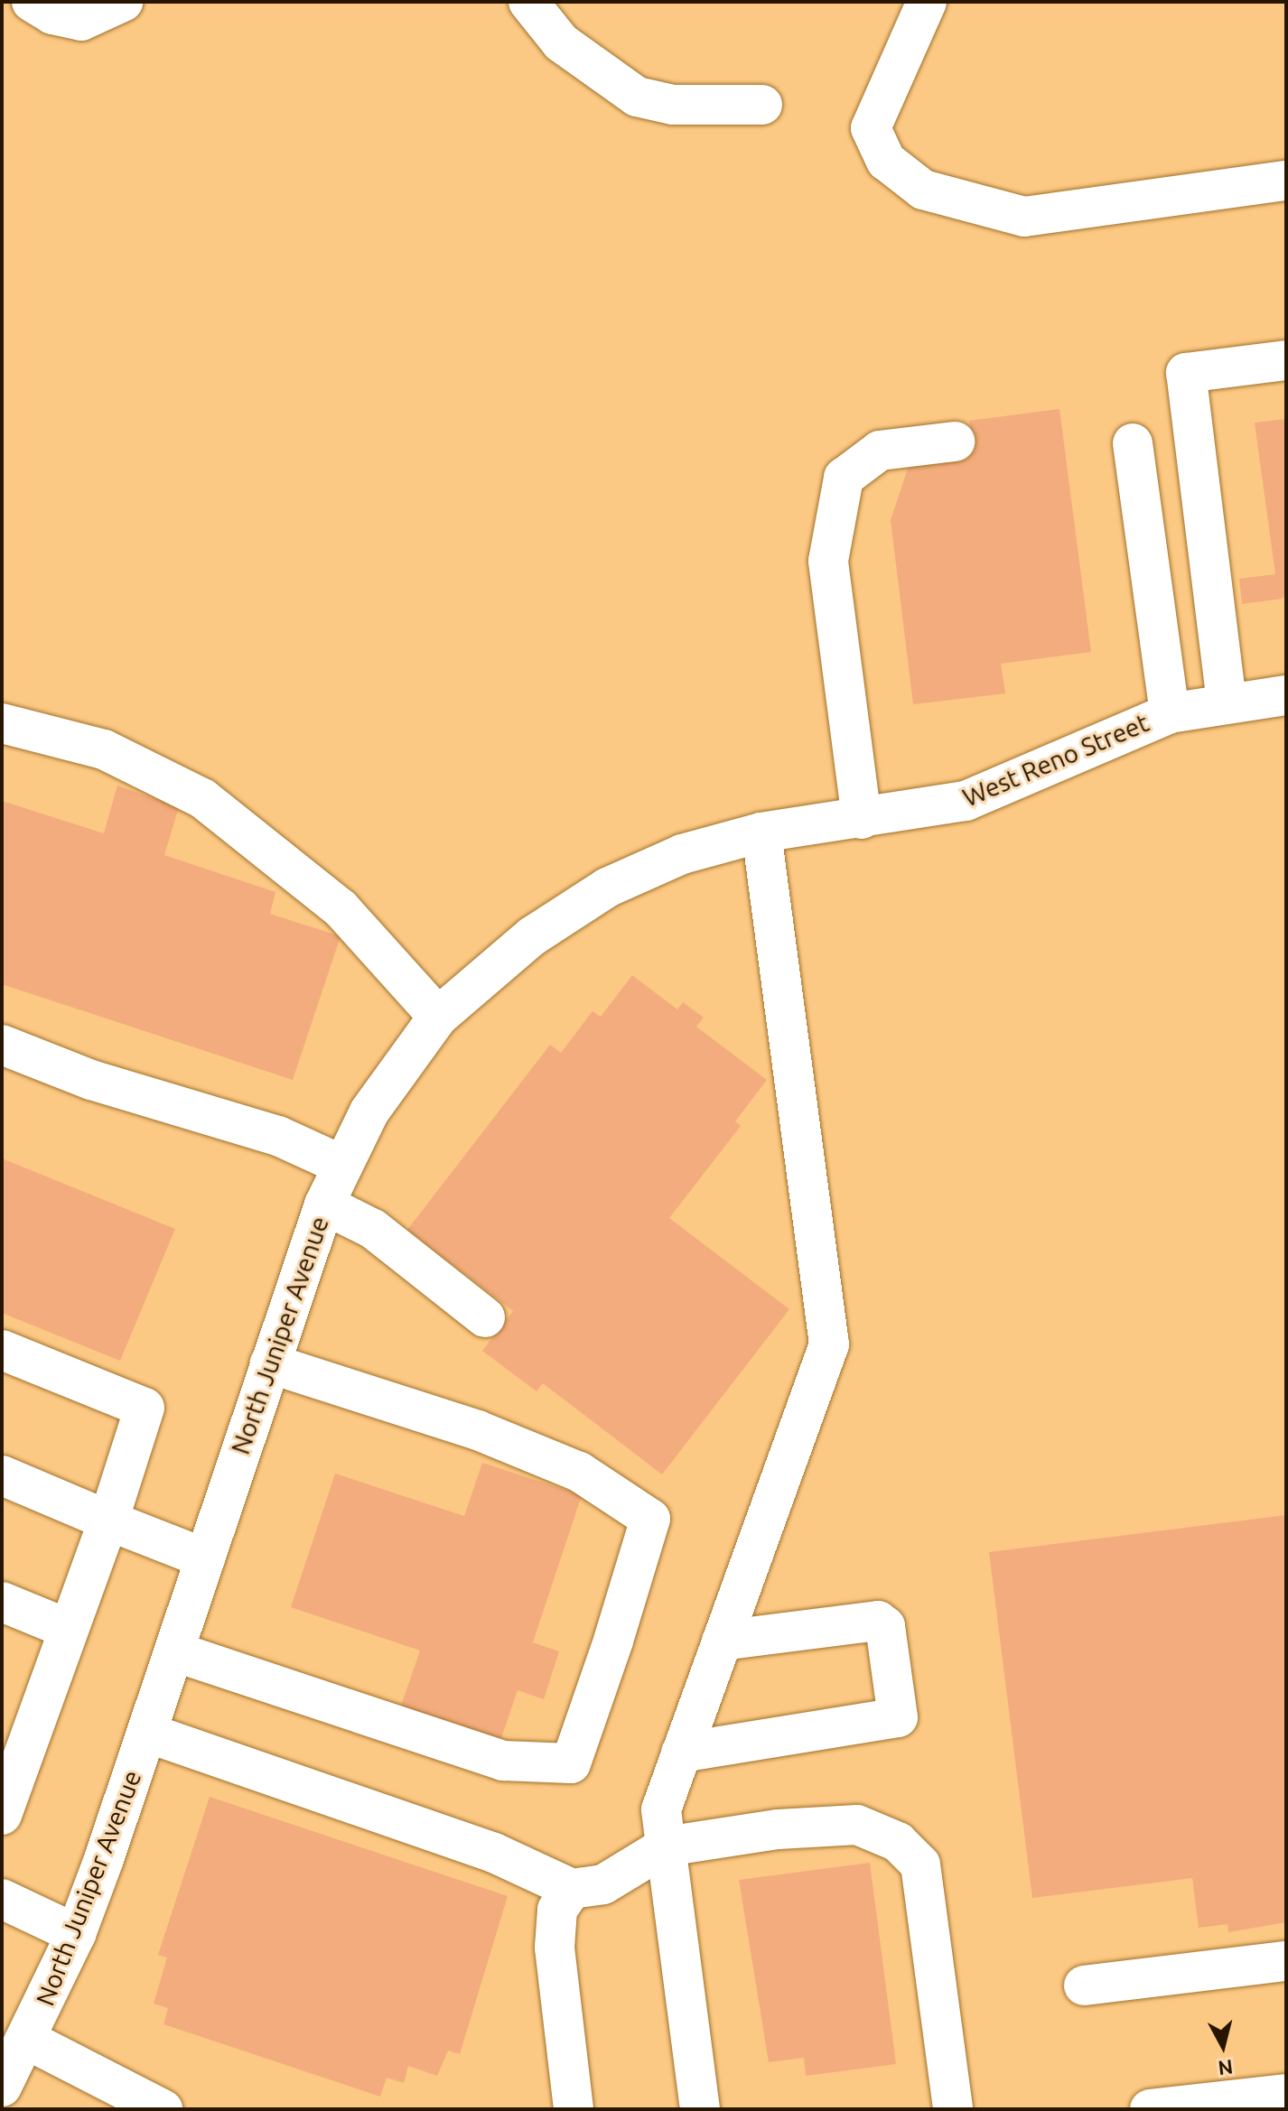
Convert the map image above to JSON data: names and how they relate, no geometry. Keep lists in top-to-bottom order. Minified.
{"streets":{"street":["West Reno Street","North Juniper Avenue"]},"crossings":[["West Reno Street","North Juniper Avenue"]],"north":"bottom"}
